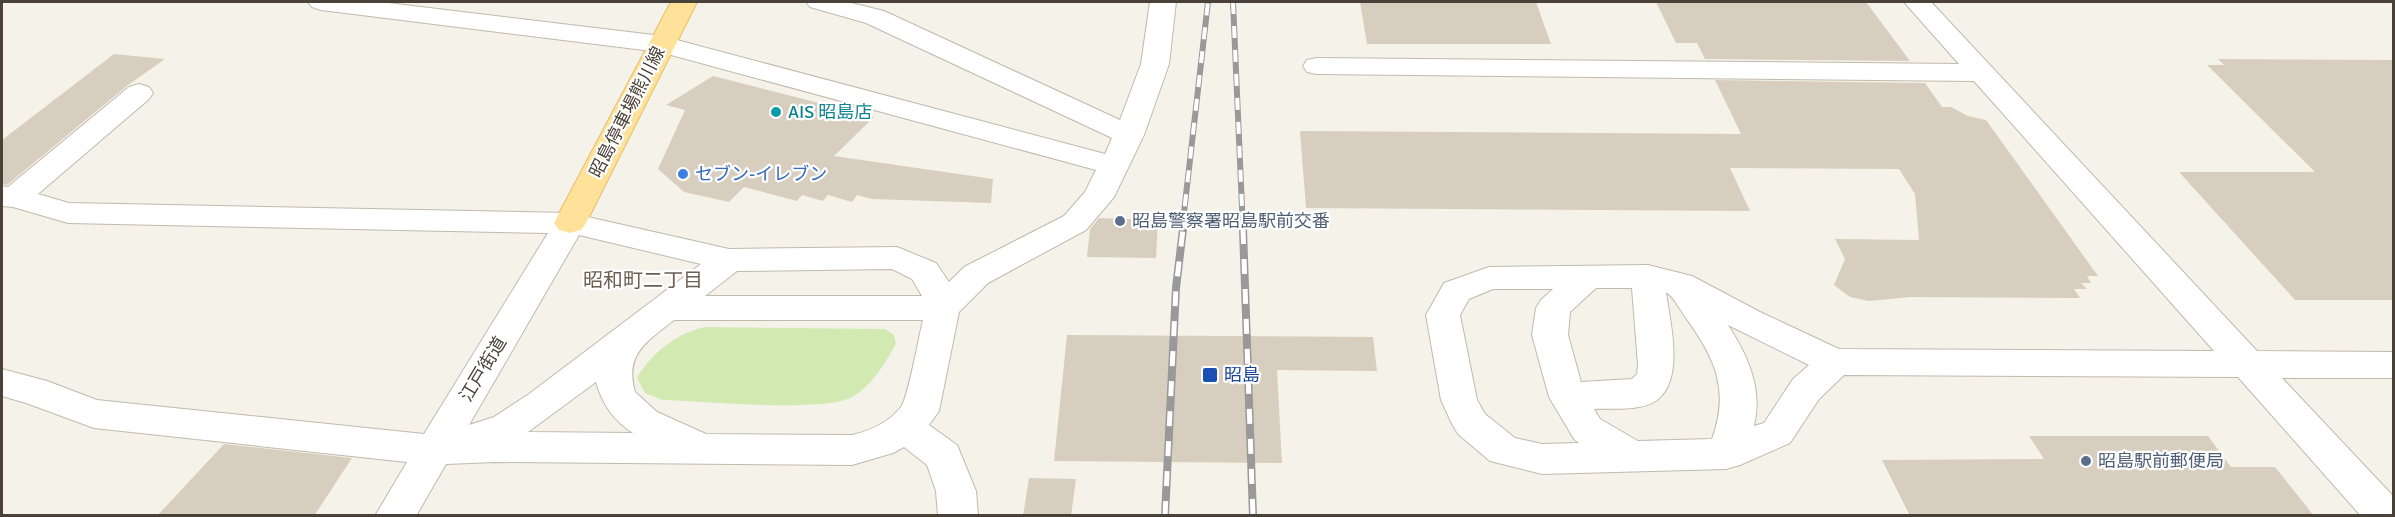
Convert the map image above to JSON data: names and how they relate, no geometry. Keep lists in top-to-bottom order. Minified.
{"streets":{"main road":["昭島停車場熊川線"],"street":["江戸街道"]},"crossings":[["昭島停車場熊川線","江戸街道"]],"districts":["昭和町二丁目"],"places":{"other":["AIS 昭島店","セブン-イレブン","昭島警察署昭島駅前交番","昭島駅前郵便局"],"transit":["昭島"]}}
